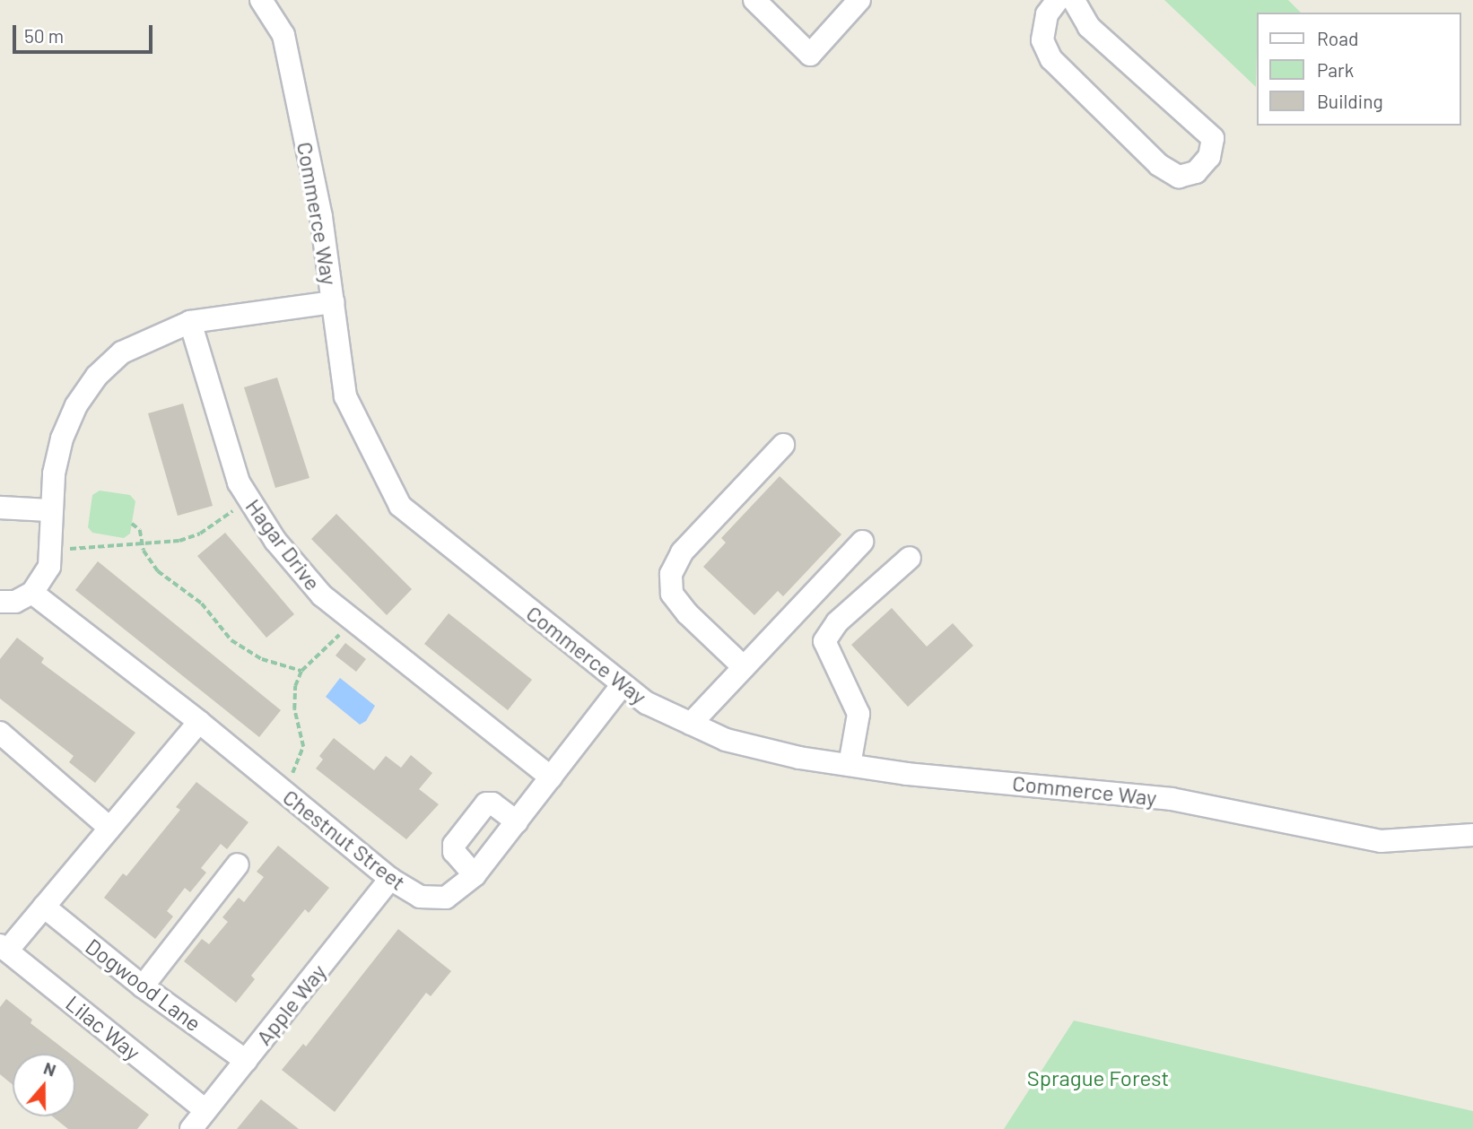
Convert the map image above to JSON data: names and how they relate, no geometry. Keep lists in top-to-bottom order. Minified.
{"streets":{"street":["Commerce Way","Hagar Drive","Chestnut Street","Dogwood Lane","Apple Way","Lilac Way"]},"crossings":[["Commerce Way","Chestnut Street"],["Hagar Drive","Chestnut Street"],["Chestnut Street","Apple Way"],["Dogwood Lane","Apple Way"],["Apple Way","Lilac Way"]],"parks":["Sprague Forest"],"legend":["Road","Park","Building"],"scale_bar":"50 m","north":"top"}
